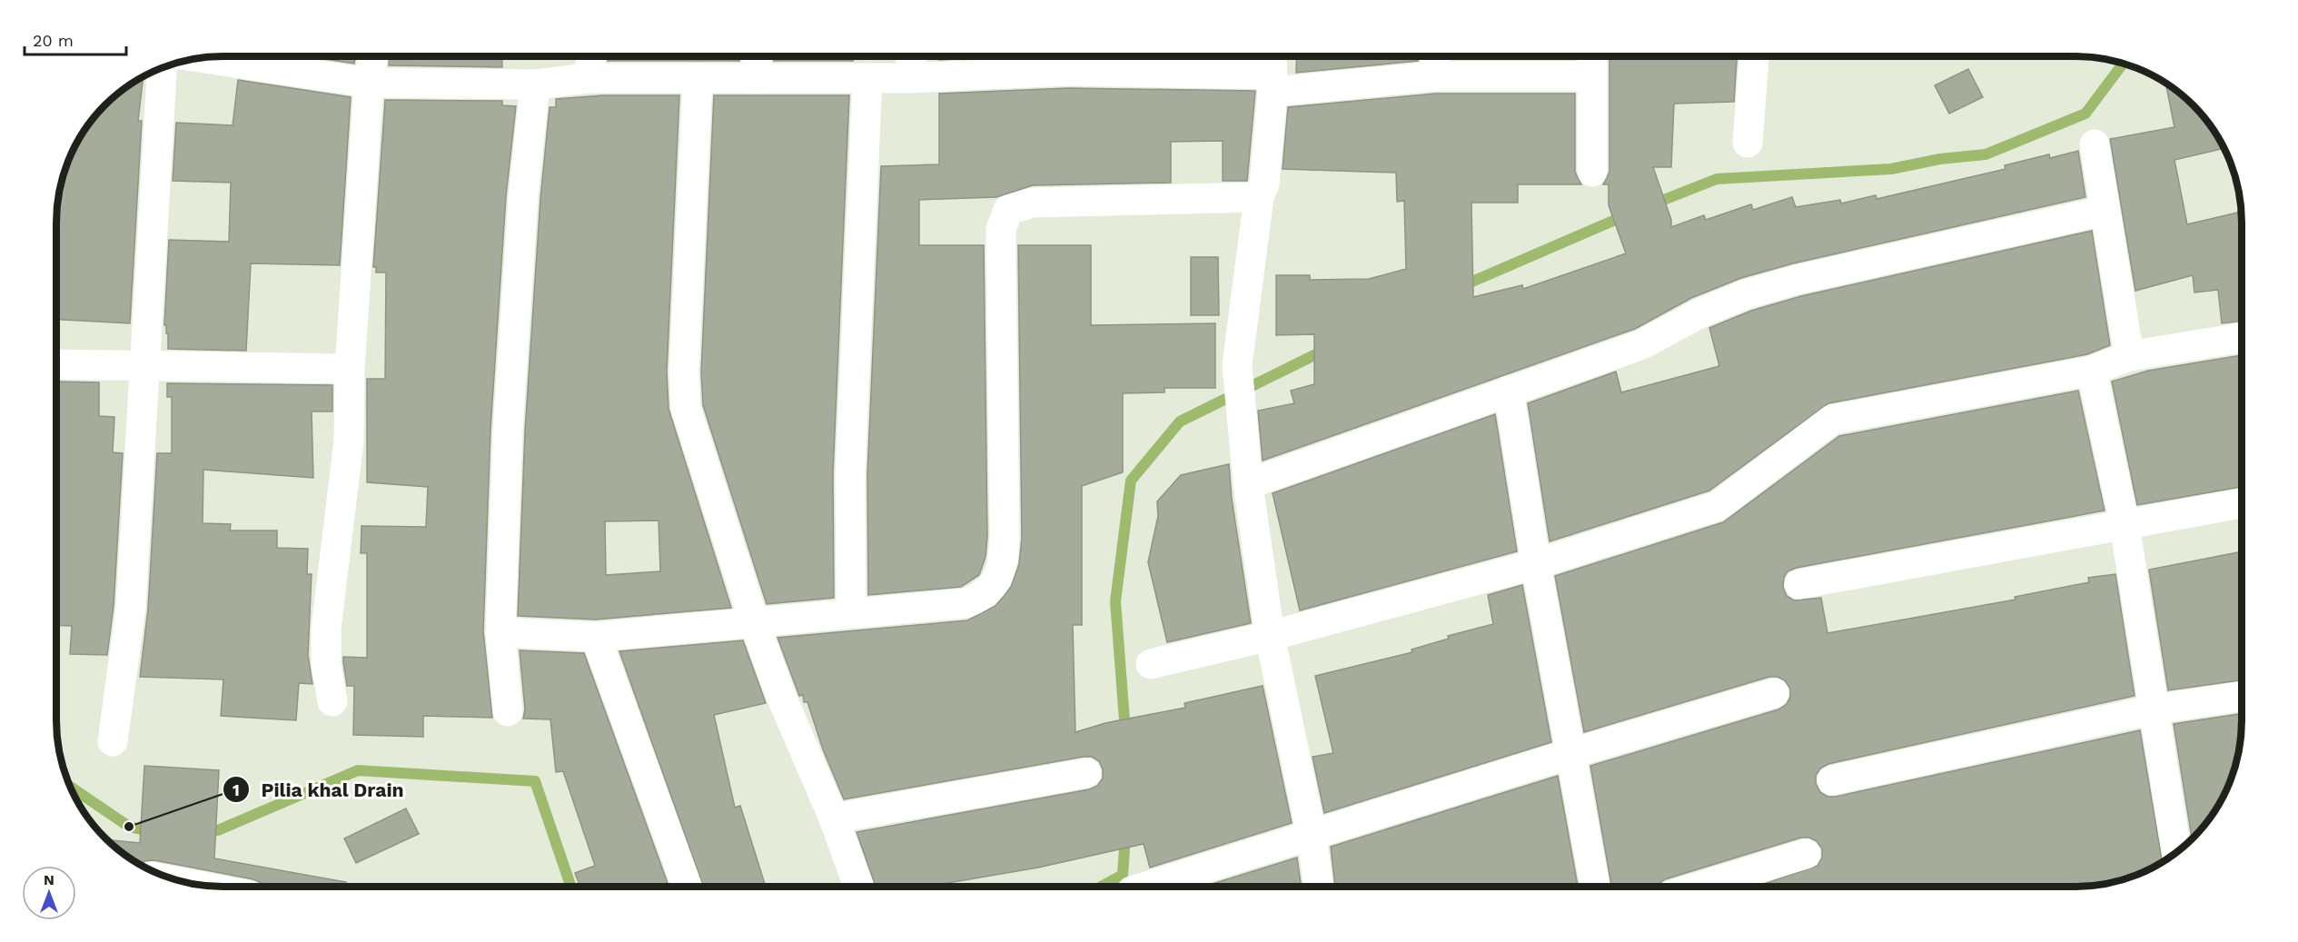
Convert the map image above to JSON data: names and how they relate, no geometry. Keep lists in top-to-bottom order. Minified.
{"places":["Pilia khal Drain"],"scale_bar":"20 m","north":"top"}
